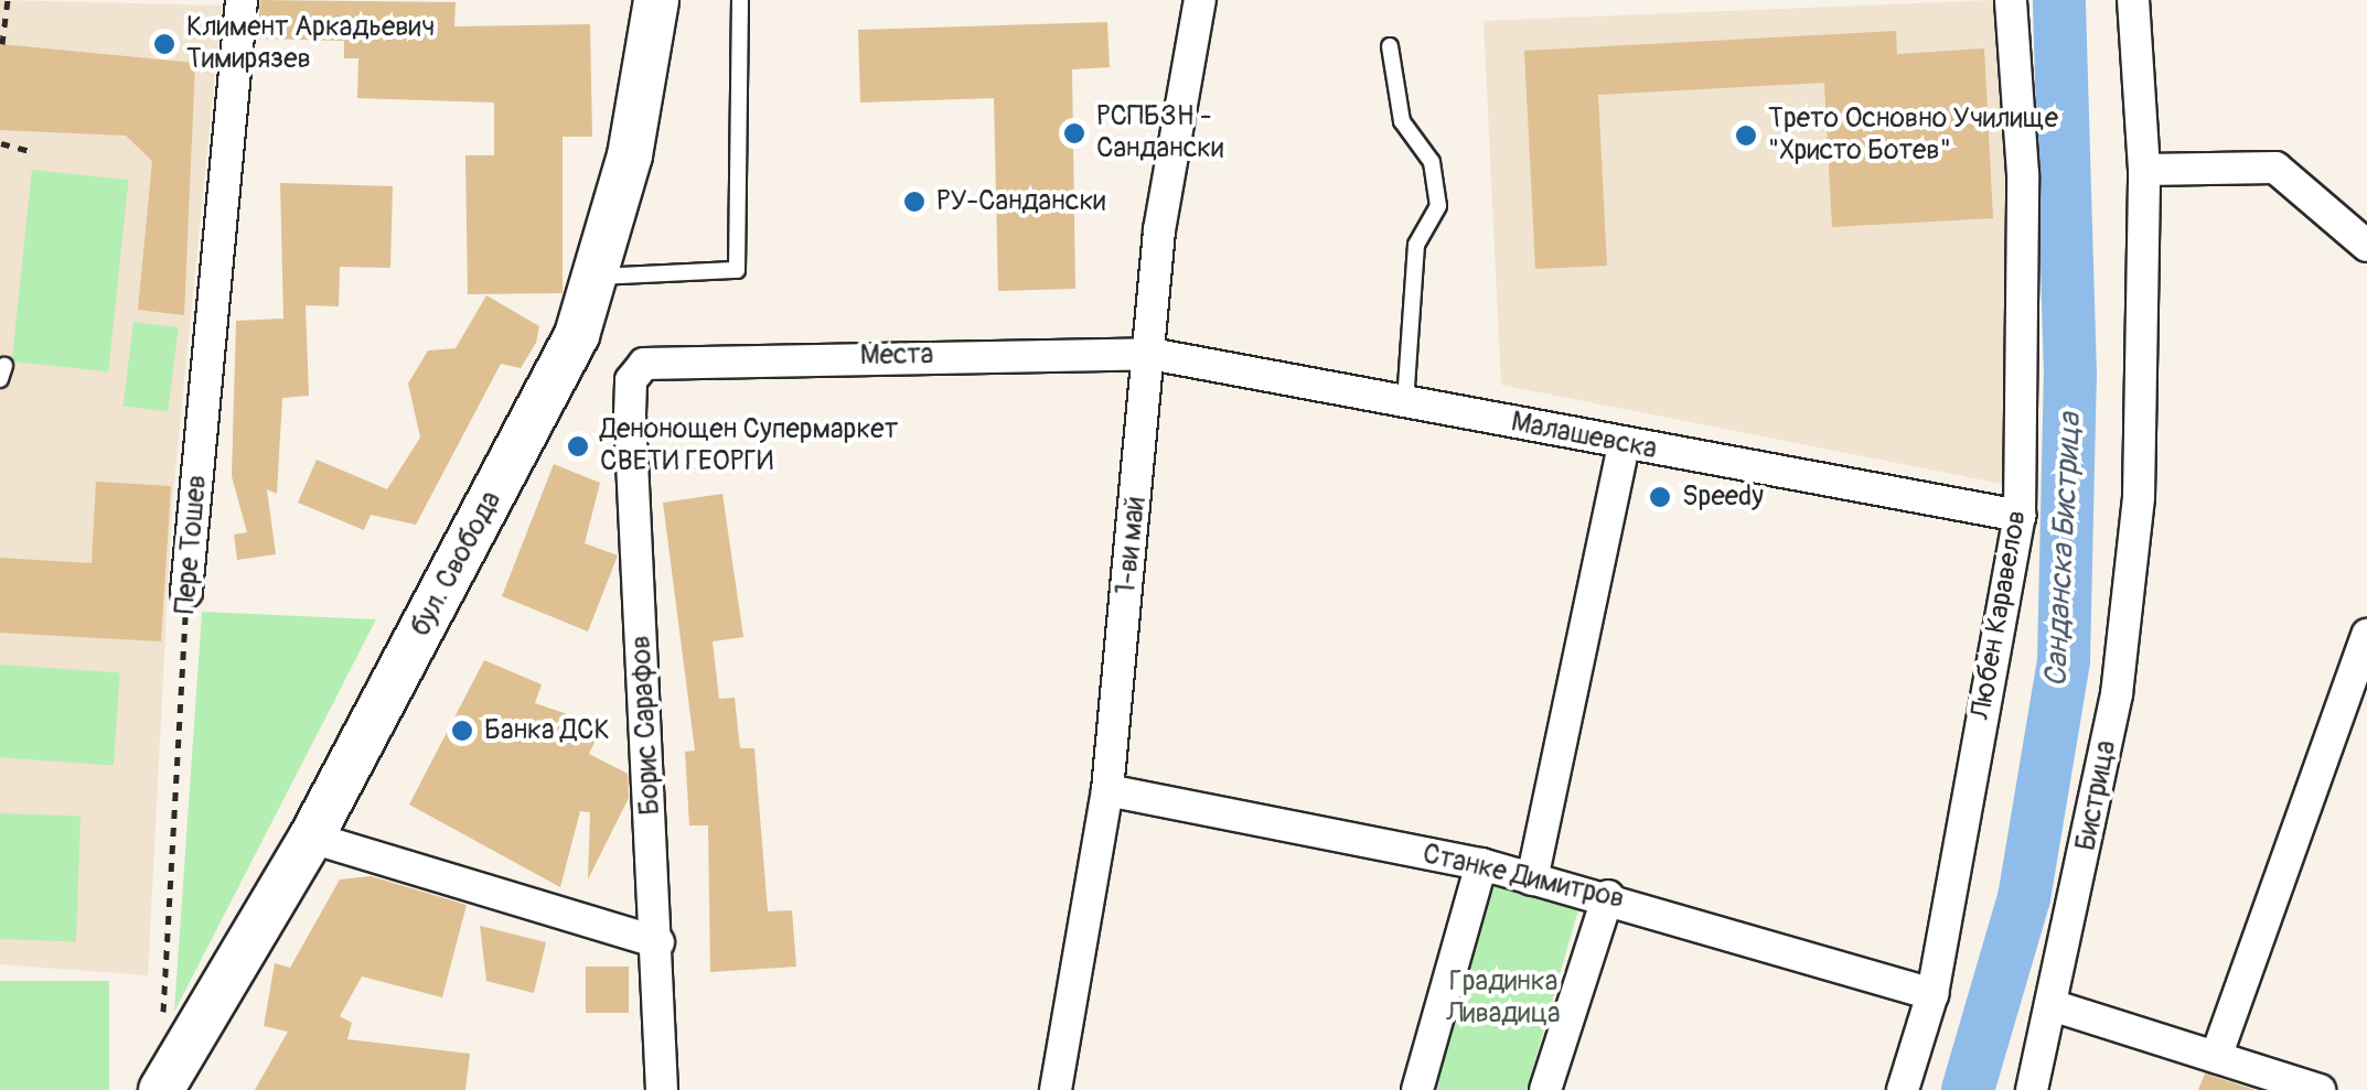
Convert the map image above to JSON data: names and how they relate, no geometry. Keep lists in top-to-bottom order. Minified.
{"streets":{"street":["Места","Малашевска","Пере Тошев","1-ви май","бул. Свобода","Любен Каравелов","Борис Сарафов","Бистрица","Станке Димитров"]},"crossings":[["Места","Малашевска"],["Места","1-ви май"],["Места","Борис Сарафов"],["Малашевска","1-ви май"],["Малашевска","Любен Каравелов"],["1-ви май","Станке Димитров"],["Любен Каравелов","Станке Димитров"]],"water":["Санданска Бистрица"],"parks":["Градинка Ливадица"],"places":["Климент Аркадьевич Тимирязев","РСПБЗН - Сандански","Трето Основно Училище \"Христо Ботев\"","РУ-Сандански","Денонощен Супермаркет СВЕТИ ГЕОРГИ","Speedy","Банка ДСК"]}
